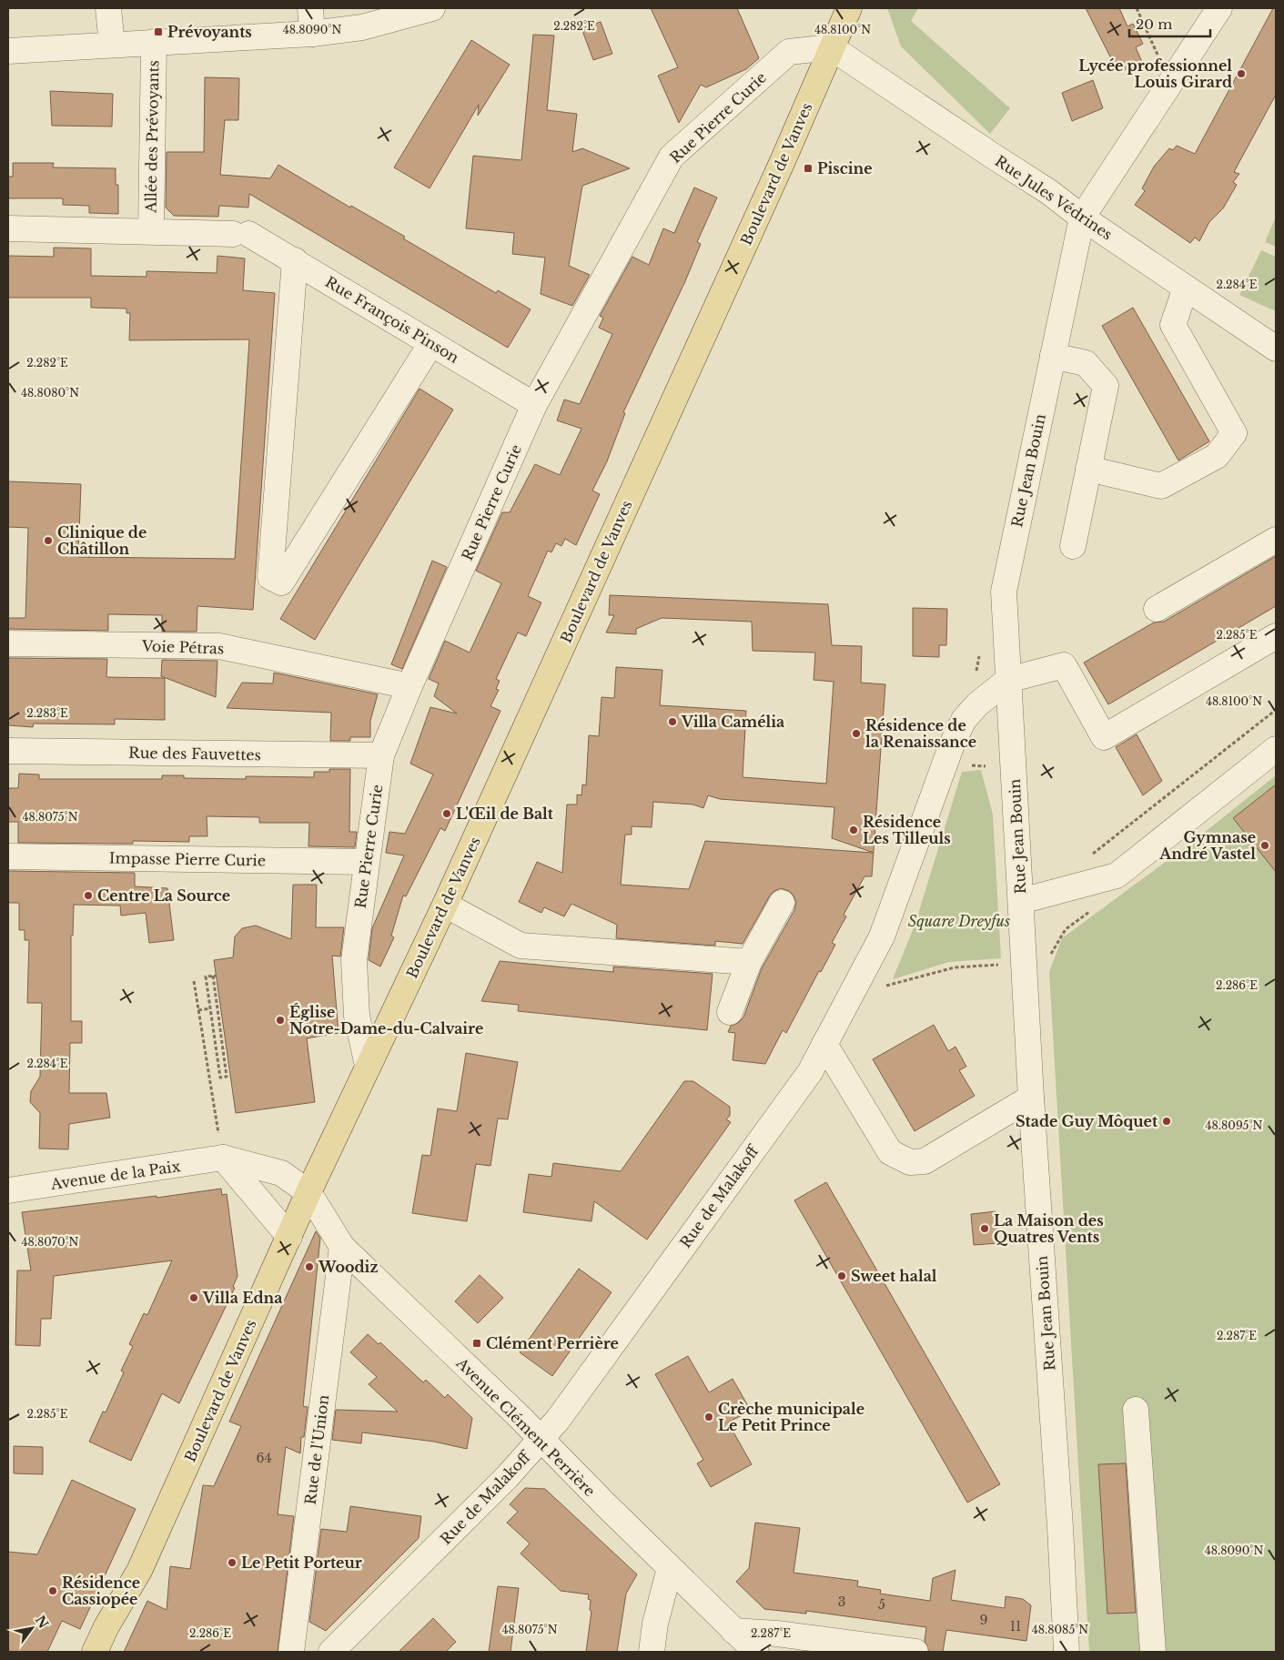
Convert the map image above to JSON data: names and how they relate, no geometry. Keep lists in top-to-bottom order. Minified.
{"streets":{"main road":["Boulevard de Vanves"],"street":["Rue Pierre Curie","Allée des Prévoyants","Rue Jules Védrines","Rue François Pinson","Rue Jean Bouin","Voie Pétras","Rue des Fauvettes","Impasse Pierre Curie","Avenue de la Paix","Rue de Malakoff","Avenue Clément Perrière","Rue de l'Union"]},"crossings":[["Rue Pierre Curie","Boulevard de Vanves"],["Rue Pierre Curie","Rue Jules Védrines"],["Rue Pierre Curie","Rue François Pinson"],["Rue Pierre Curie","Voie Pétras"],["Rue Pierre Curie","Rue des Fauvettes"],["Rue Pierre Curie","Impasse Pierre Curie"],["Allée des Prévoyants","Rue François Pinson"],["Boulevard de Vanves","Rue Jules Védrines"],["Boulevard de Vanves","Avenue de la Paix"],["Boulevard de Vanves","Avenue Clément Perrière"],["Rue Jules Védrines","Rue Jean Bouin"],["Rue Jean Bouin","Rue de Malakoff"],["Avenue de la Paix","Avenue Clément Perrière"],["Rue de Malakoff","Avenue Clément Perrière"],["Avenue Clément Perrière","Rue de l'Union"]],"parks":["Square Dreyfus"],"places":{"transit":["Prévoyants","Piscine","Clément Perrière"],"other":["Lycée professionnel Louis Girard","Clinique de Châtillon","Villa Camélia","Résidence de la Renaissance","L'Œil de Balt","Résidence Les Tilleuls","Gymnase André Vastel","Centre La Source","Église Notre-Dame-du-Calvaire","Stade Guy Môquet","La Maison des Quatres Vents","Woodiz","Sweet halal","Villa Edna","Crèche municipale Le Petit Prince","Le Petit Porteur","Résidence Cassiopée"]},"house_numbers":["64","3","5","9","11"],"scale_bar":"20 m","north":"top right","coordinates":["2.282°E","48.8090°N","48.8100°N","2.284°E","48.8080°N","2.285°E","2.283°E","48.8075°N","2.286°E","48.8095°N","48.8070°N","2.287°E","48.8085°N"]}
